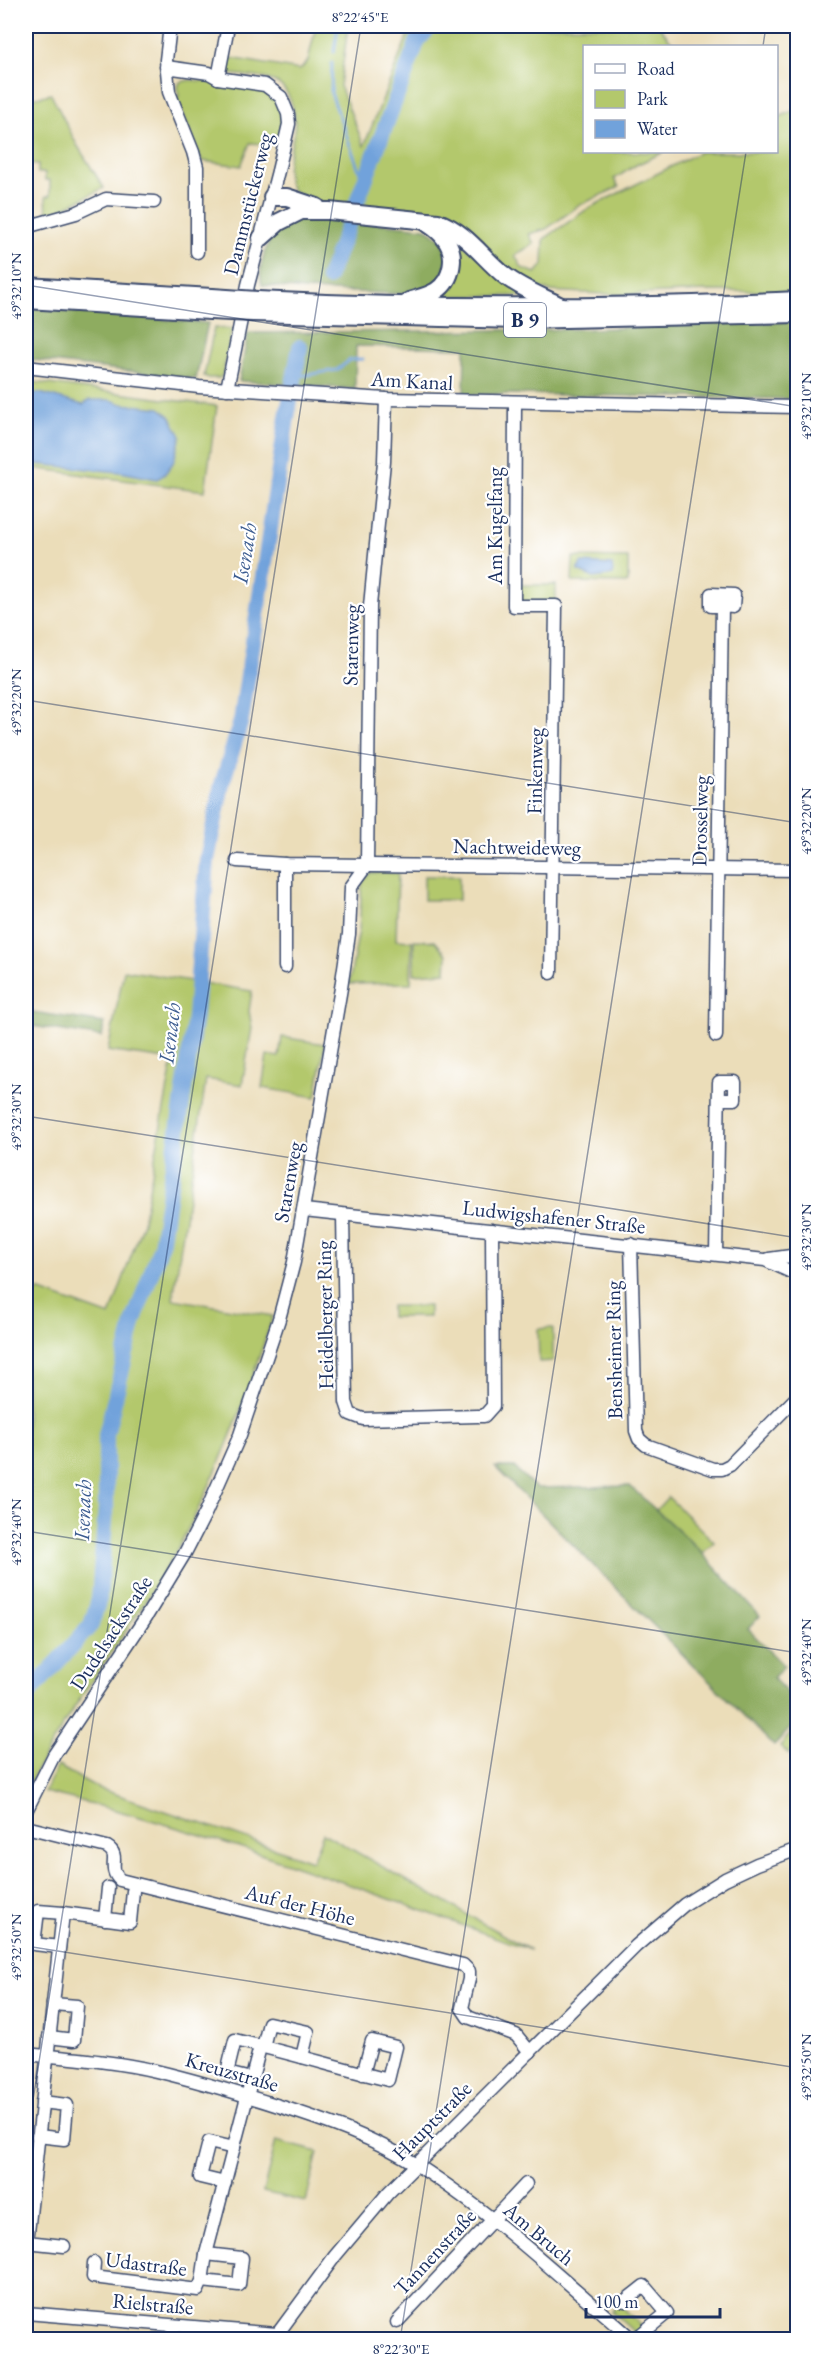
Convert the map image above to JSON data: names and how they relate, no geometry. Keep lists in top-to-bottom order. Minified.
{"streets":{"highway":["B 9"],"street":["Dammstückerweg","Am Kanal","Am Kugelfang","Starenweg","Finkenweg","Drosselweg","Nachtweideweg","Ludwigshafener Straße","Heidelberger Ring","Bensheimer Ring","Dudelsackstraße","Auf der Höhe","Kreuzstraße","Hauptstraße","Am Bruch","Tannenstraße","Udastraße","Rielstraße"]},"crossings":[["Dammstückerweg","B 9"],["Dammstückerweg","Am Kanal"],["Am Kanal","Am Kugelfang"],["Am Kanal","Starenweg"],["Am Kugelfang","Finkenweg"],["Starenweg","Nachtweideweg"],["Starenweg","Ludwigshafener Straße"],["Starenweg","Dudelsackstraße"],["Finkenweg","Nachtweideweg"],["Drosselweg","Nachtweideweg"],["Ludwigshafener Straße","Heidelberger Ring"],["Ludwigshafener Straße","Bensheimer Ring"],["Auf der Höhe","Hauptstraße"],["Kreuzstraße","Hauptstraße"],["Kreuzstraße","Am Bruch"],["Kreuzstraße","Udastraße"],["Hauptstraße","Am Bruch"],["Hauptstraße","Rielstraße"],["Am Bruch","Tannenstraße"]],"water":["Isenach"],"legend":["Road","Park","Water"],"scale_bar":"100 m","coordinates":["8°22'45\"E","49°32'10\"N","49°32'20\"N","49°32'30\"N","49°32'40\"N","49°32'50\"N","8°22'30\"E"]}
